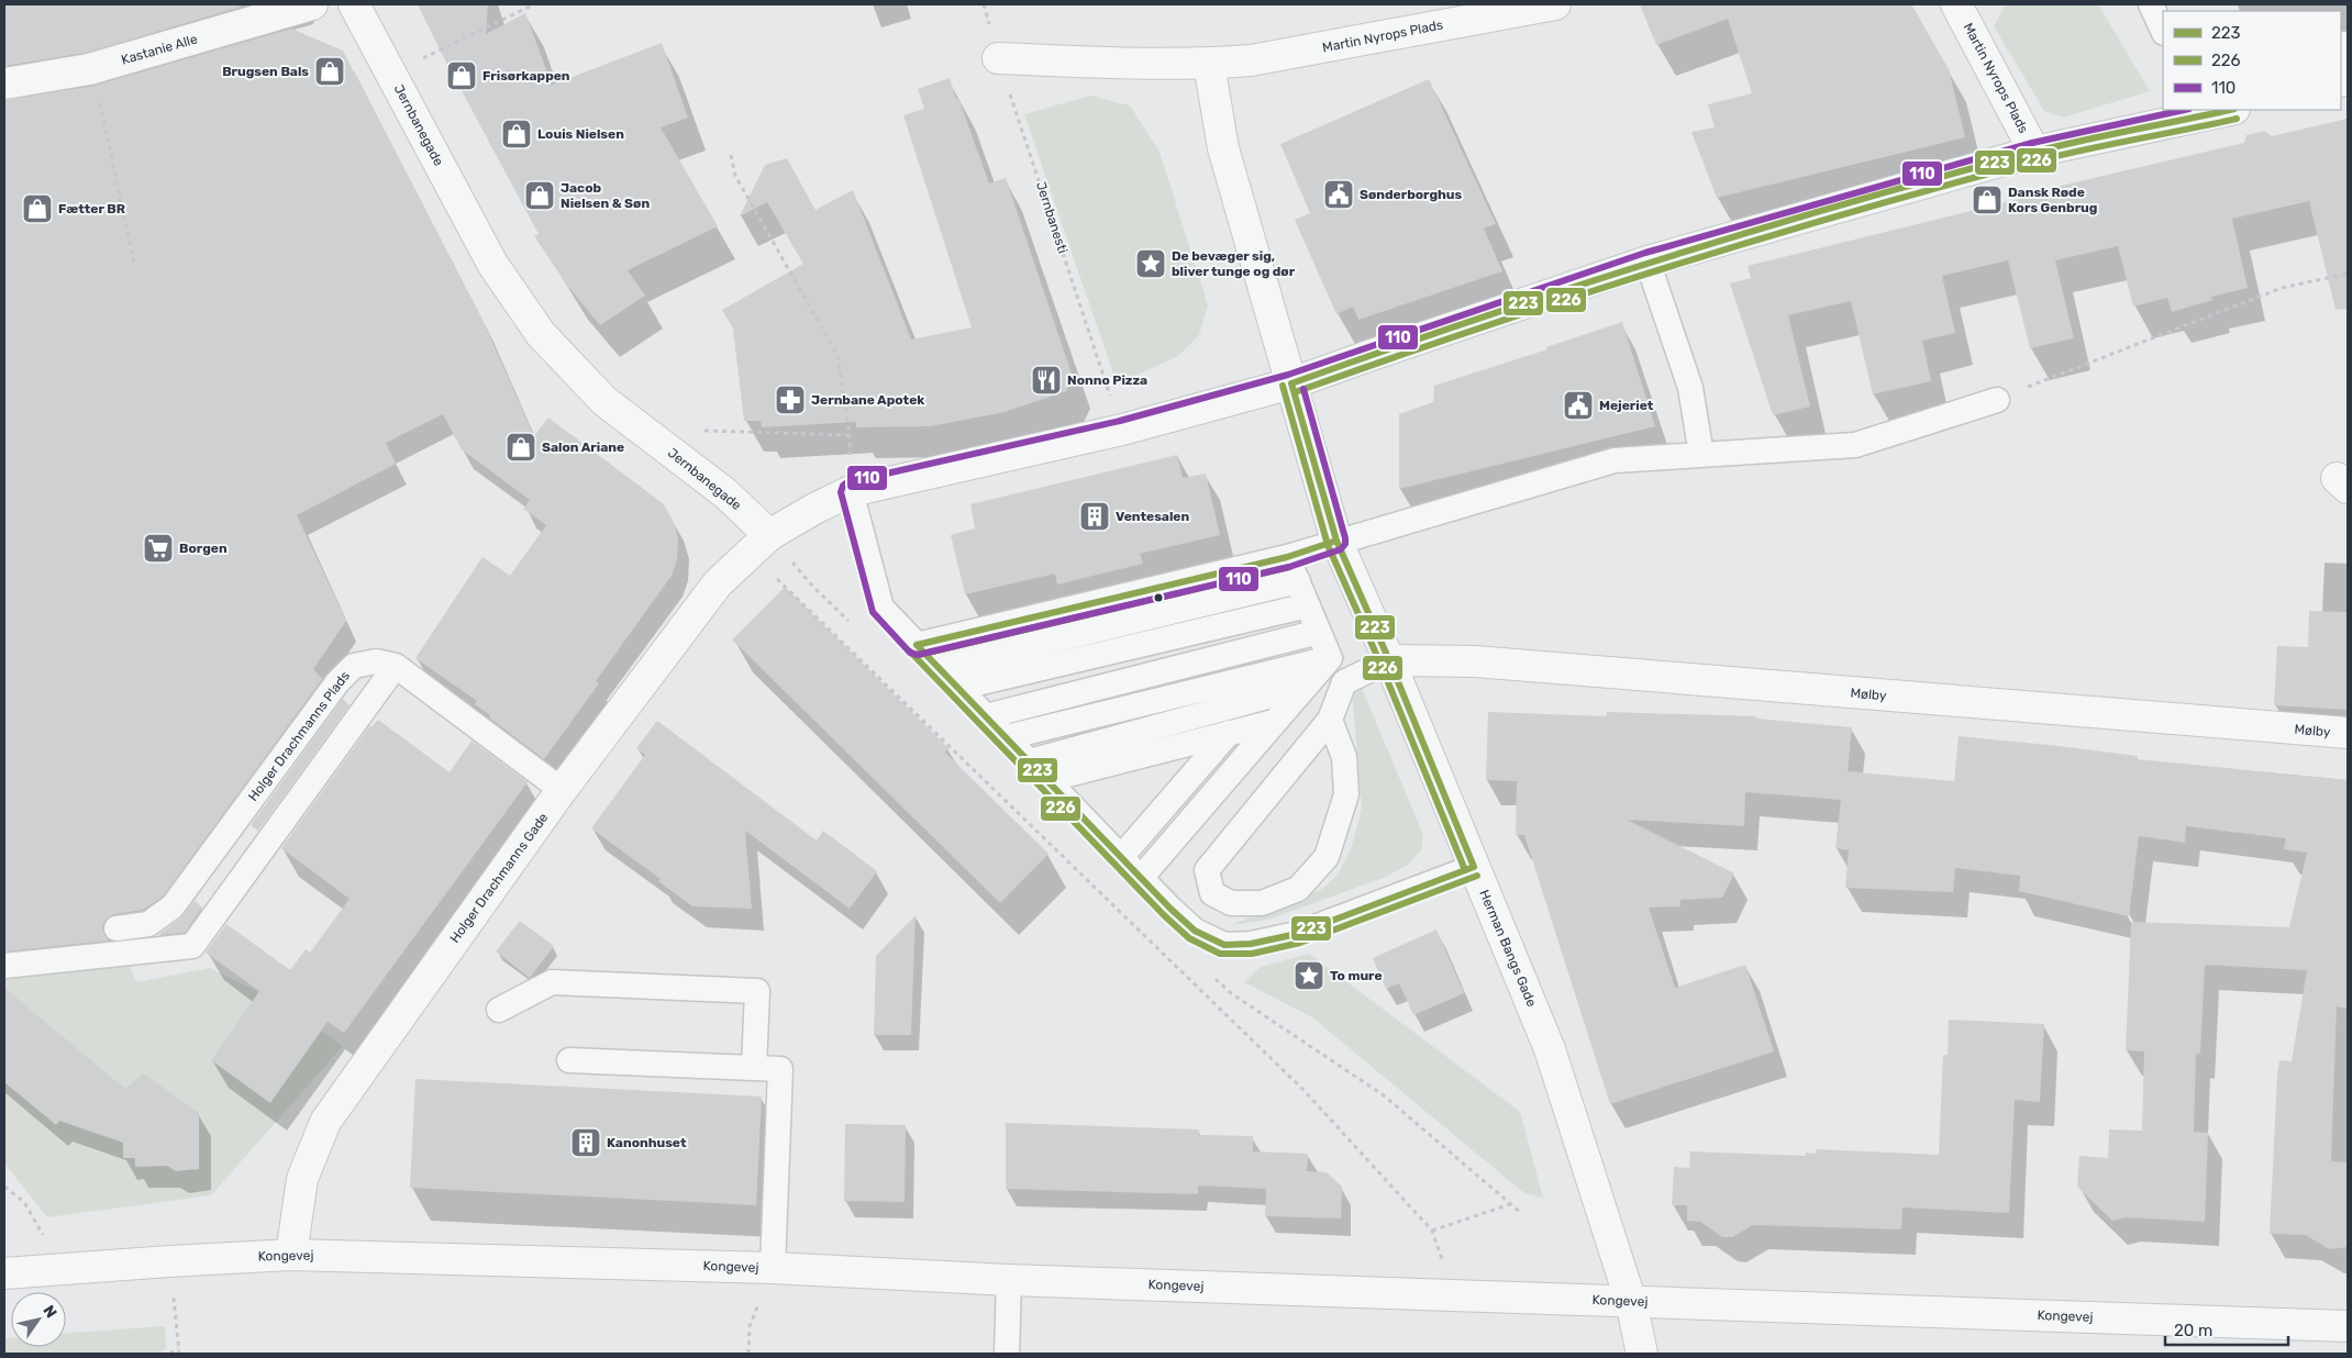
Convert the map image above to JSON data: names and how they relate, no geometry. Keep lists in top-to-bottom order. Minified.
{"streets":{"street":["Martin Nyrops Plads","Kastanie Alle","Jernbanegade","Mølby","Holger Drachmanns Gade","Herman Bangs Gade","Kongevej"],"lane":["Holger Drachmanns Plads"],"path":["Jernbanesti"]},"crossings":[["Martin Nyrops Plads","Jernbanesti"],["Jernbanegade","Holger Drachmanns Gade"],["Mølby","Herman Bangs Gade"],["Holger Drachmanns Gade","Kongevej"],["Herman Bangs Gade","Kongevej"]],"places":{"shop":["Brugsen Bals","Frisørkappen","Louis Nielsen","Jacob Nielsen & Søn","Dansk Røde Kors Genbrug","Fætter BR","Salon Ariane"],"public building":["Sønderborghus","Mejeriet"],"place":["De bevæger sig, bliver tunge og dør","To mure"],"restaurant":["Nonno Pizza"],"pharmacy":["Jernbane Apotek"],"building":["Ventesalen","Kanonhuset"],"supermarket":["Borgen"]},"lines":["transit line 223","transit line 110","transit line 226"],"legend":["223","226","110"],"scale_bar":"20 m","north":"top right"}
